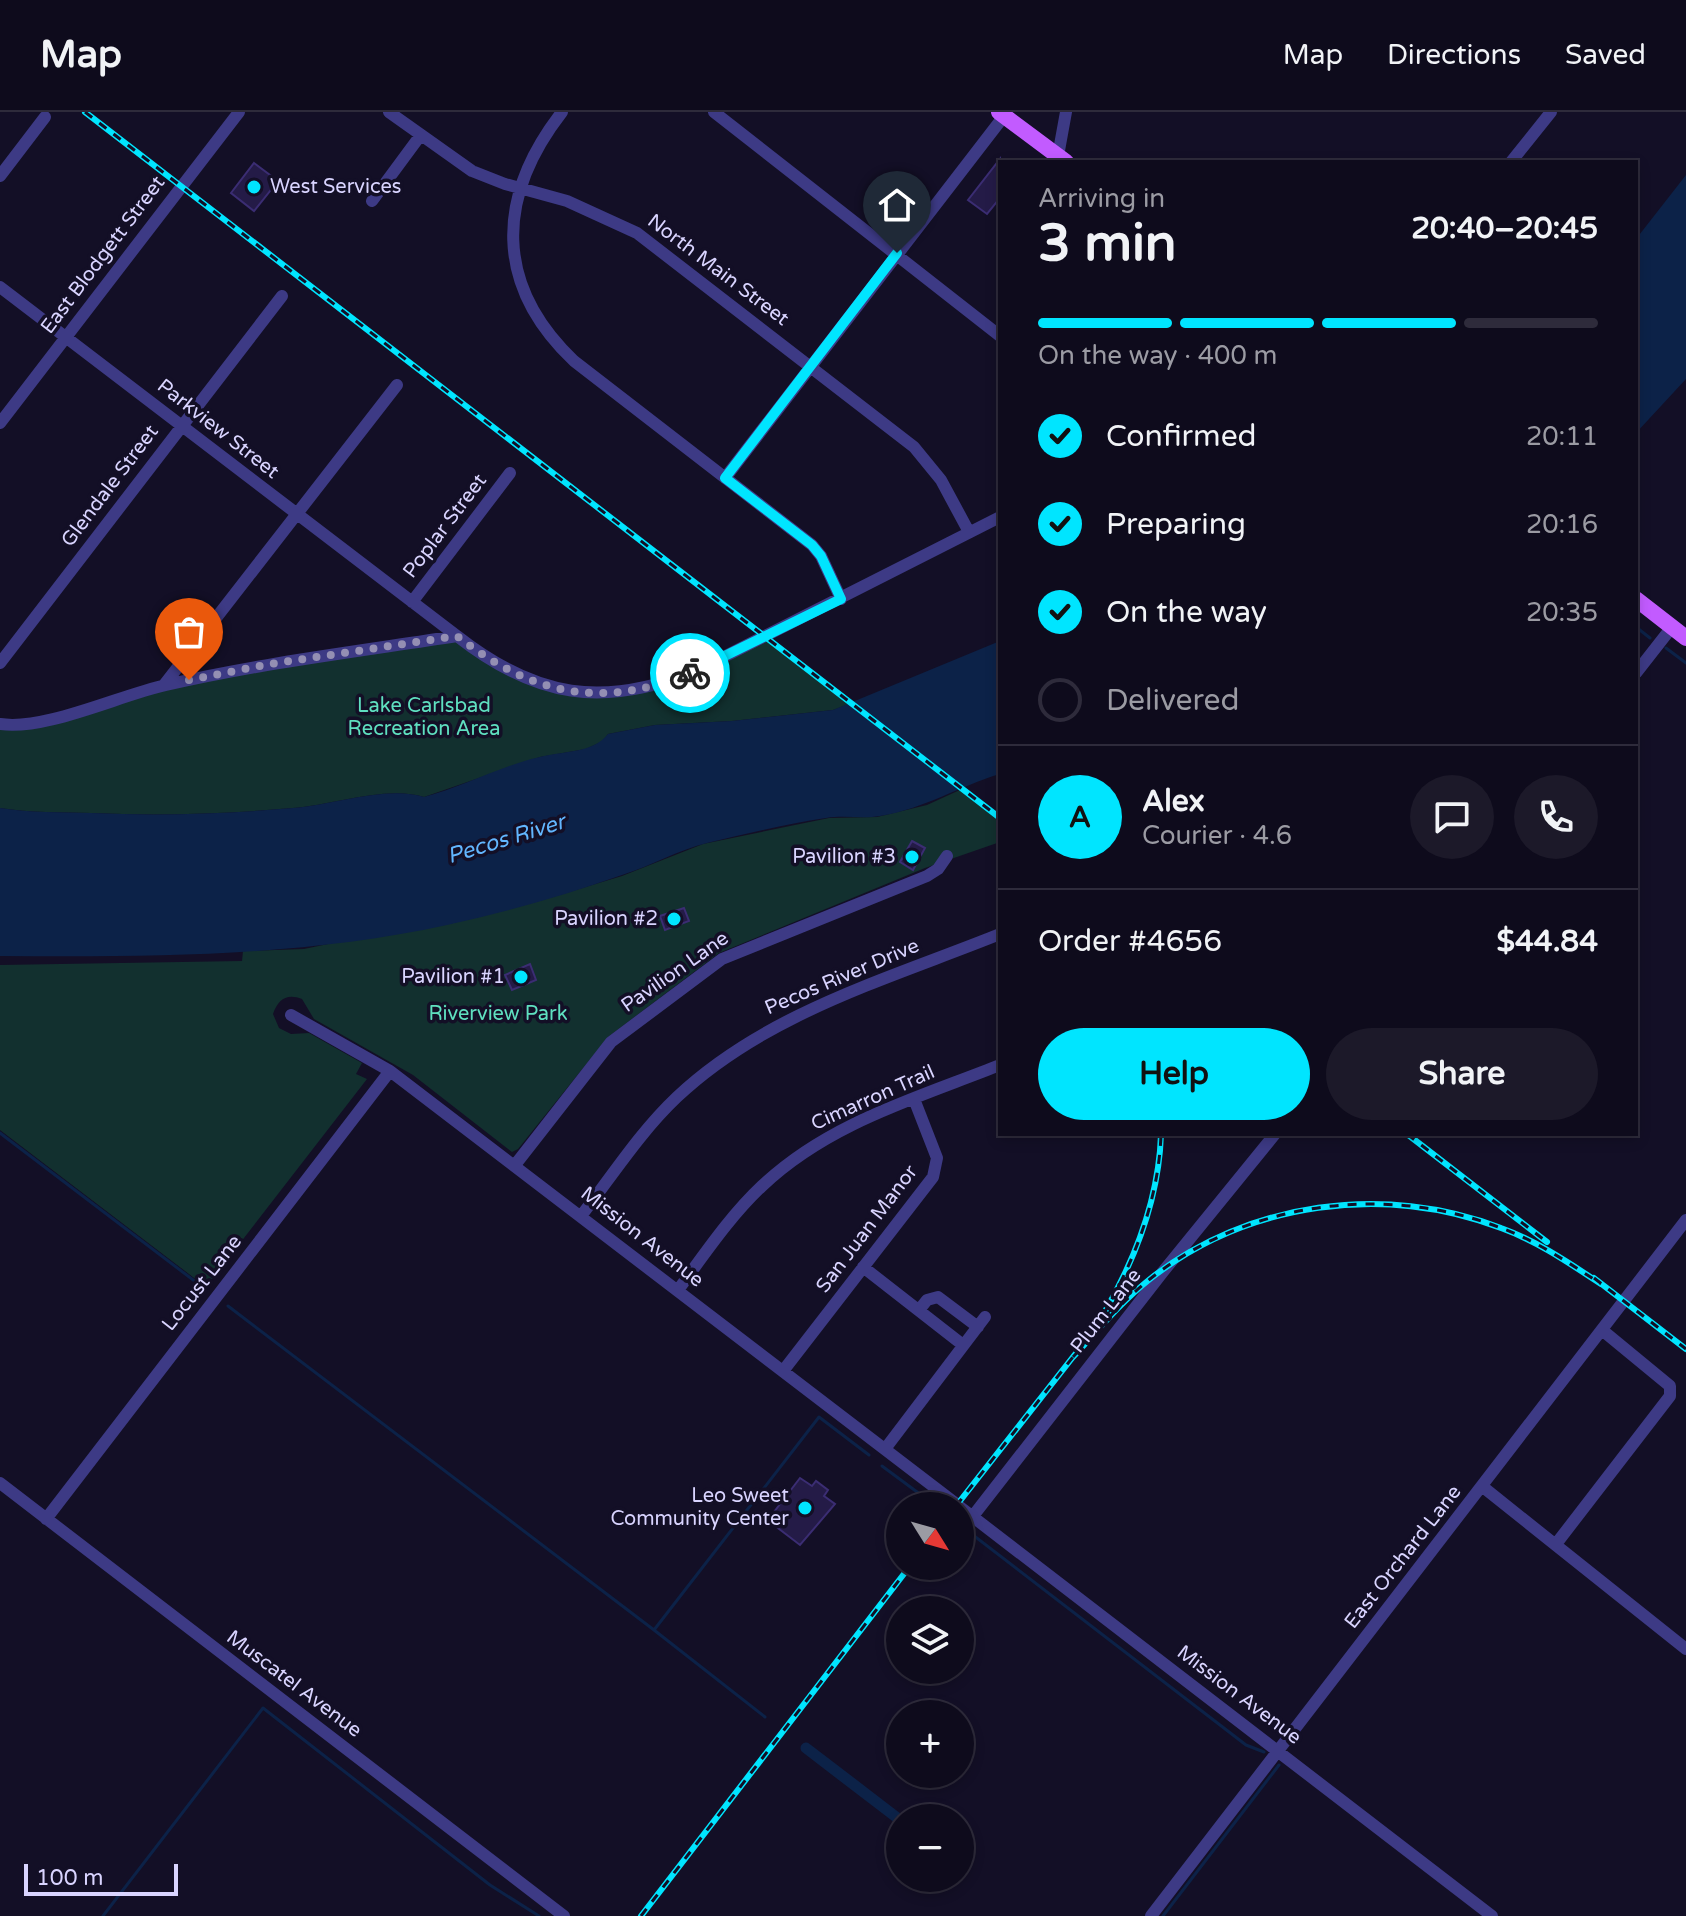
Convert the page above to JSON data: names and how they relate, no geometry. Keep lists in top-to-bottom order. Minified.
{"streets":{"street":["East Blodgett Street","North Main Street","Parkview Street","Glendale Street","Poplar Street","Pavilion Lane","Pecos River Drive","Cimarron Trail","San Juan Manor","Mission Avenue","Locust Lane","Plum Lane","East Orchard Lane","Muscatel Avenue"]},"crossings":[["East Blodgett Street","Parkview Street"],["North Main Street","Parkview Street"],["Parkview Street","Glendale Street"],["Parkview Street","Poplar Street"],["Pavilion Lane","Mission Avenue"],["Pecos River Drive","Mission Avenue"],["Cimarron Trail","San Juan Manor"],["Cimarron Trail","Mission Avenue"],["San Juan Manor","Mission Avenue"],["Mission Avenue","Locust Lane"],["Mission Avenue","East Orchard Lane"],["Locust Lane","Muscatel Avenue"]],"water":["Pecos River"],"parks":["Lake Carlsbad Recreation Area","Riverview Park"],"places":["West Services","Pavilion #3","Pavilion #2","Pavilion #1","Leo Sweet Community Center"],"scale_bar":"100 m","north":"bottom right","page":{"header":"Map","nav":["Map","Directions","Saved"],"heading":["3 min","Arriving in","20:40–20:45"],"panel":["Alex","Courier · 4.6","Order #4656","$44.84"],"bar":"On the way · 400 m","list":[["Confirmed","20:11"],["Preparing","20:16"],["On the way","20:35"],"Delivered"],"round":"A","buttons":["Help","Share"],"map_buttons":["+","−"],"scale":"100 m"}}
